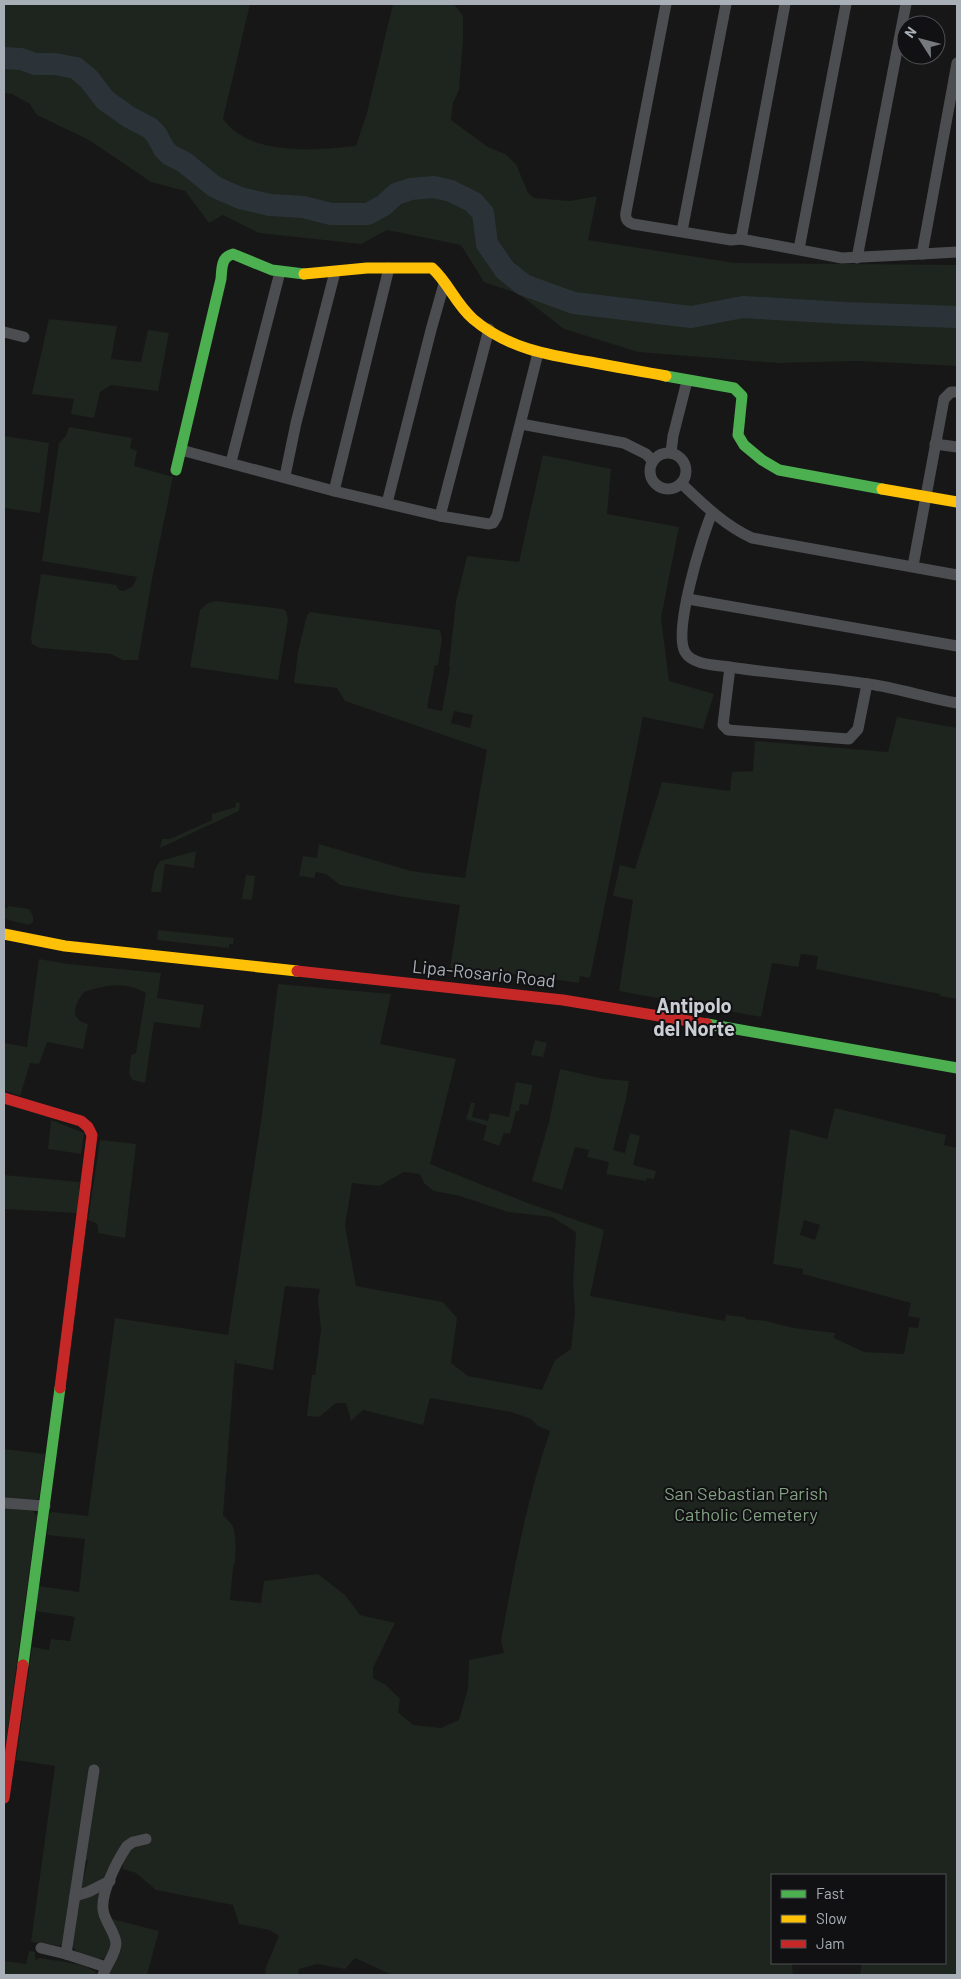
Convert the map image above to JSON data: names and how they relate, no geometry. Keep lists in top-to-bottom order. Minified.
{"streets":{"street":["Lipa-Rosario Road"]},"districts":["Antipolo del Norte"],"parks":["San Sebastian Parish Catholic Cemetery"],"legend":["Fast","Slow","Jam"],"north":"top left"}
